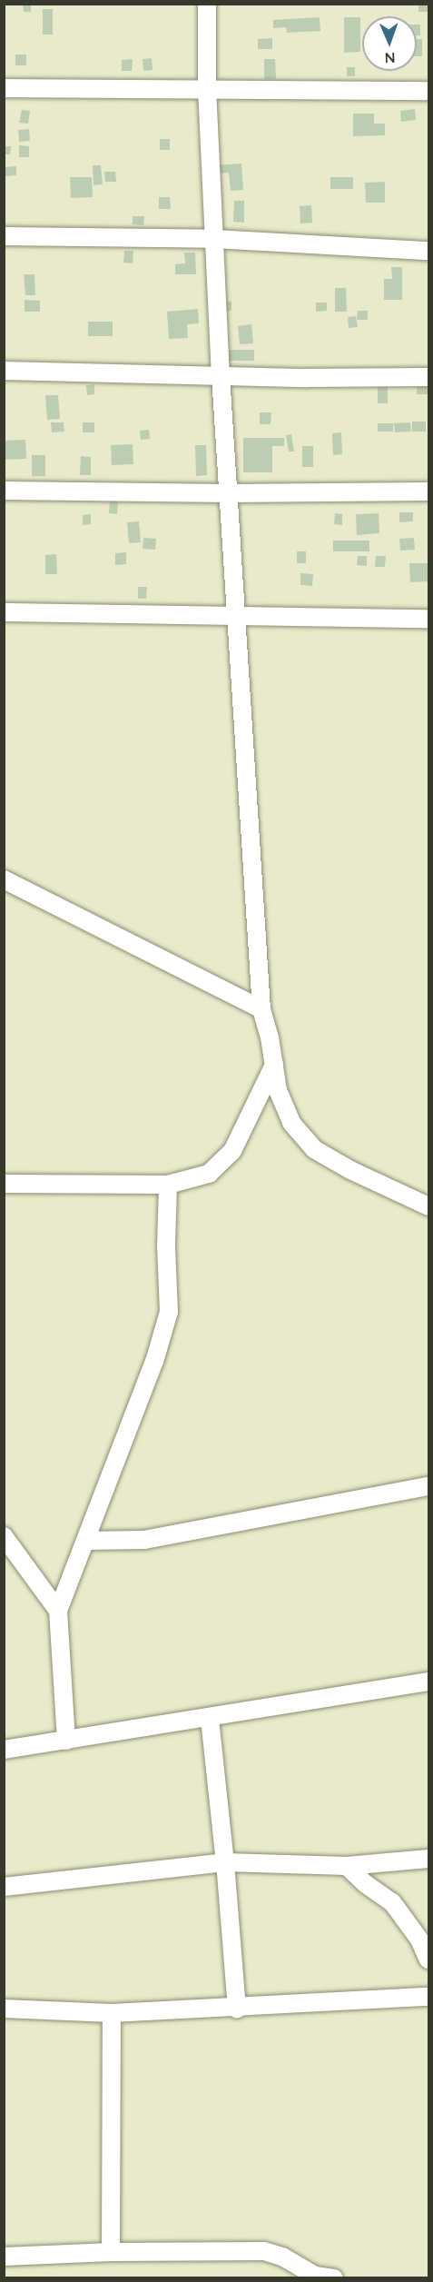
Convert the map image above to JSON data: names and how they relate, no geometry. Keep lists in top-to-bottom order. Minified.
{"north":"bottom"}
